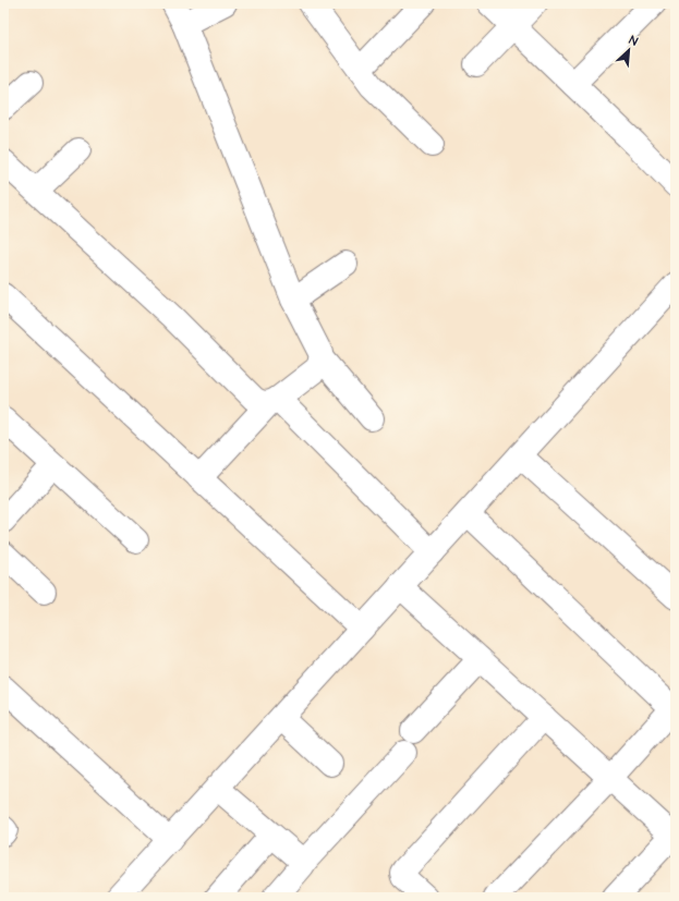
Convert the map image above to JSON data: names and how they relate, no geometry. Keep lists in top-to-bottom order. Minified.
{"north":"top right"}
